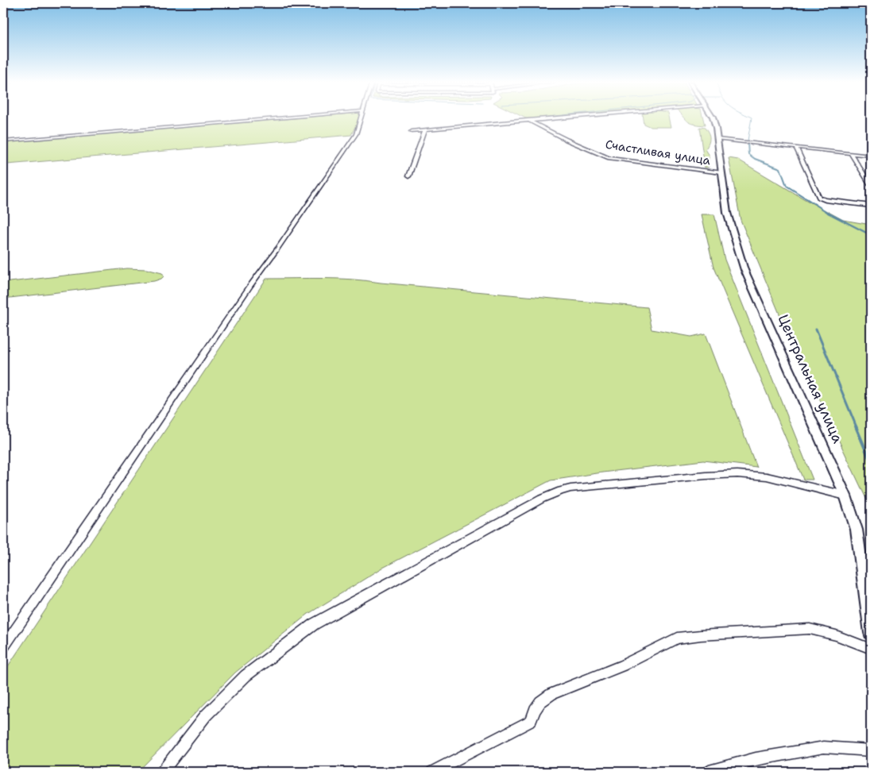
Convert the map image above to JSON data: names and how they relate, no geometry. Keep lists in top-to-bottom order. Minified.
{"streets":{"main road":["Центральная улица"],"street":["Счастливая улица"]},"crossings":[["Счастливая улица","Центральная улица"]]}
